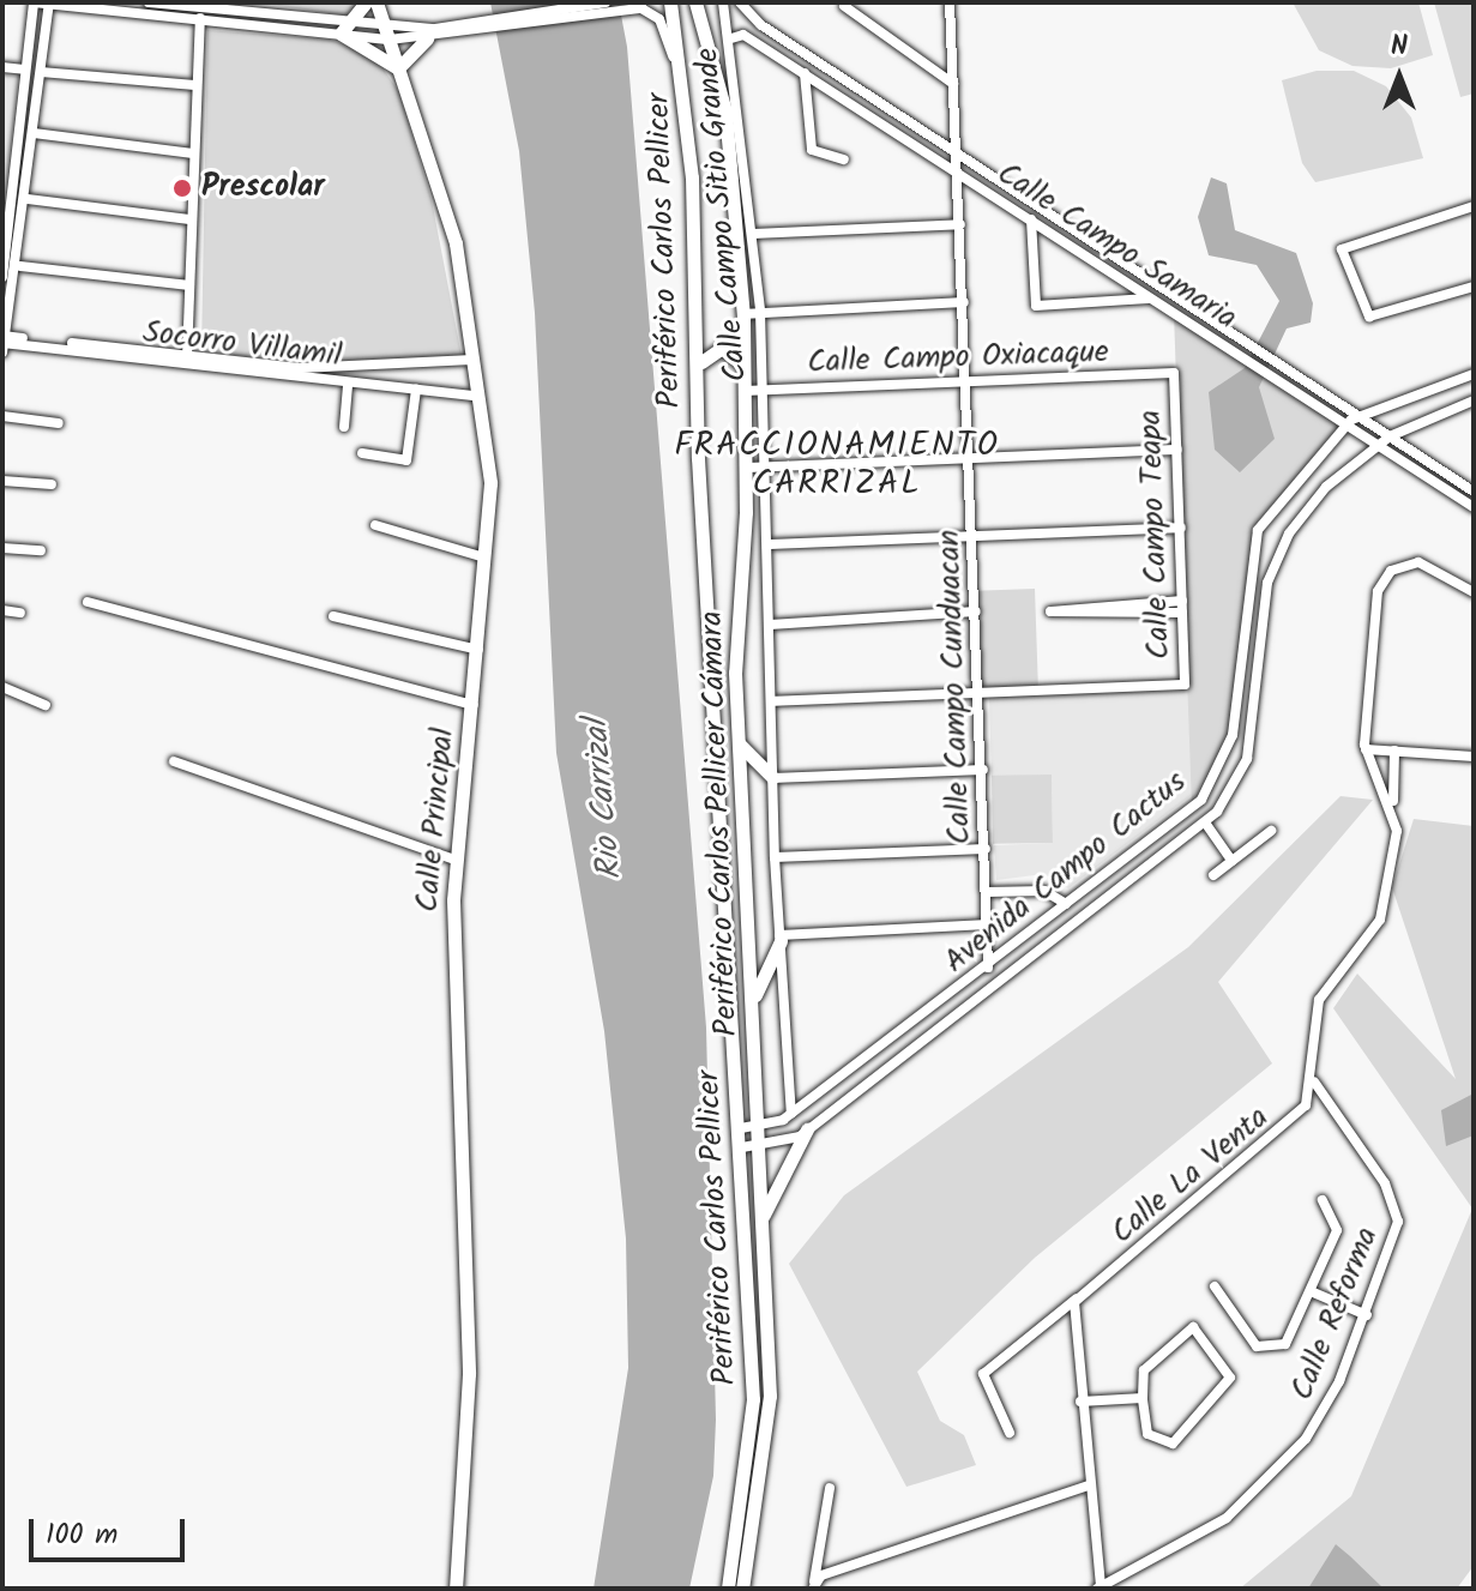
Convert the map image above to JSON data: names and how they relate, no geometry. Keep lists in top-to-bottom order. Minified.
{"streets":{"main road":["Periférico Carlos Pellicer","Calle Principal","Periférico Carlos Pellicer Cámara"],"street":["Calle Campo Sitio Grande","Calle Campo Samaria","Socorro Villamil","Calle Campo Oxiacaque","Calle Campo Teapa","Calle Campo Cunduacan","Avenida Campo Cactus","Calle La Venta","Calle Reforma"]},"crossings":[["Calle Campo Sitio Grande","Calle Campo Samaria"],["Calle Campo Sitio Grande","Calle Campo Oxiacaque"],["Calle Campo Sitio Grande","Calle Campo Teapa"],["Calle Campo Sitio Grande","Avenida Campo Cactus"],["Calle Campo Samaria","Calle Campo Cunduacan"],["Calle Campo Samaria","Avenida Campo Cactus"],["Periférico Carlos Pellicer","Avenida Campo Cactus"],["Socorro Villamil","Calle Principal"],["Calle Campo Oxiacaque","Calle Campo Teapa"],["Calle Campo Oxiacaque","Calle Campo Cunduacan"],["Calle Campo Oxiacaque","Periférico Carlos Pellicer Cámara"],["Calle Campo Teapa","Calle Campo Cunduacan"],["Calle Campo Cunduacan","Avenida Campo Cactus"],["Periférico Carlos Pellicer Cámara","Avenida Campo Cactus"],["Calle La Venta","Calle Reforma"]],"districts":["FRACCIONAMIENTO CARRIZAL"],"water":["Rio Carrizal"],"places":["Prescolar"],"scale_bar":"100 m","north":"top"}
